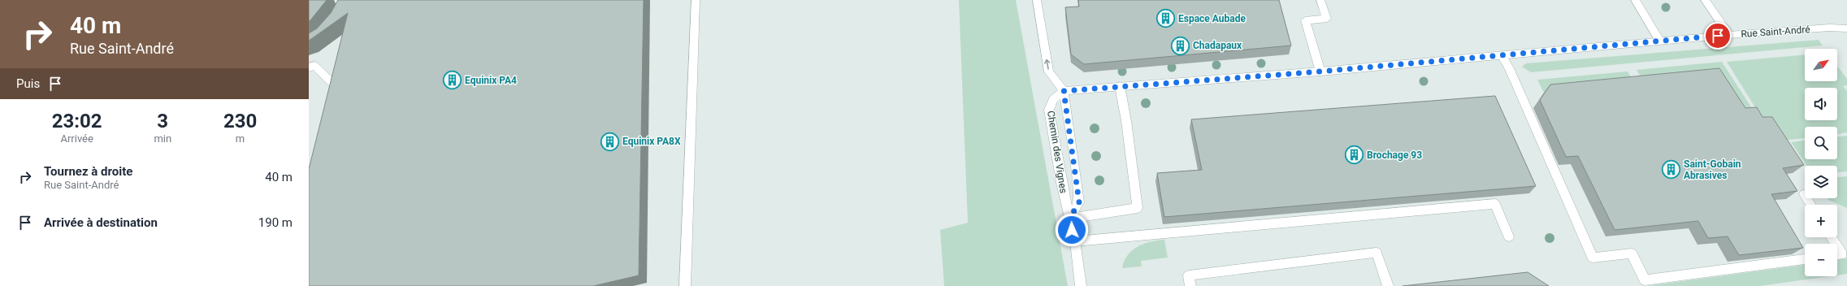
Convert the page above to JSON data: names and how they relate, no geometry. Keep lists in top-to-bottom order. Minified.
{"streets":{"street":["Rue Saint-André","Chemin des Vignes"]},"crossings":[["Rue Saint-André","Chemin des Vignes"]],"places":{"building":["Espace Aubade","Chadapaux","Equinix PA4","Equinix PA8X","Brochage 93","Saint-Gobain Abrasives"]},"north":"top right","page":{"turn":["40 m","Rue Saint-André"],"map_buttons":["+","−"],"then":"Puis","eta":["23:02","Arrivée","3","min","230","m"],"list":[{"name":"Tournez à droite","note":"Rue Saint-André","value":"40 m"},{"name":"Arrivée à destination","value":"190 m"}]}}
